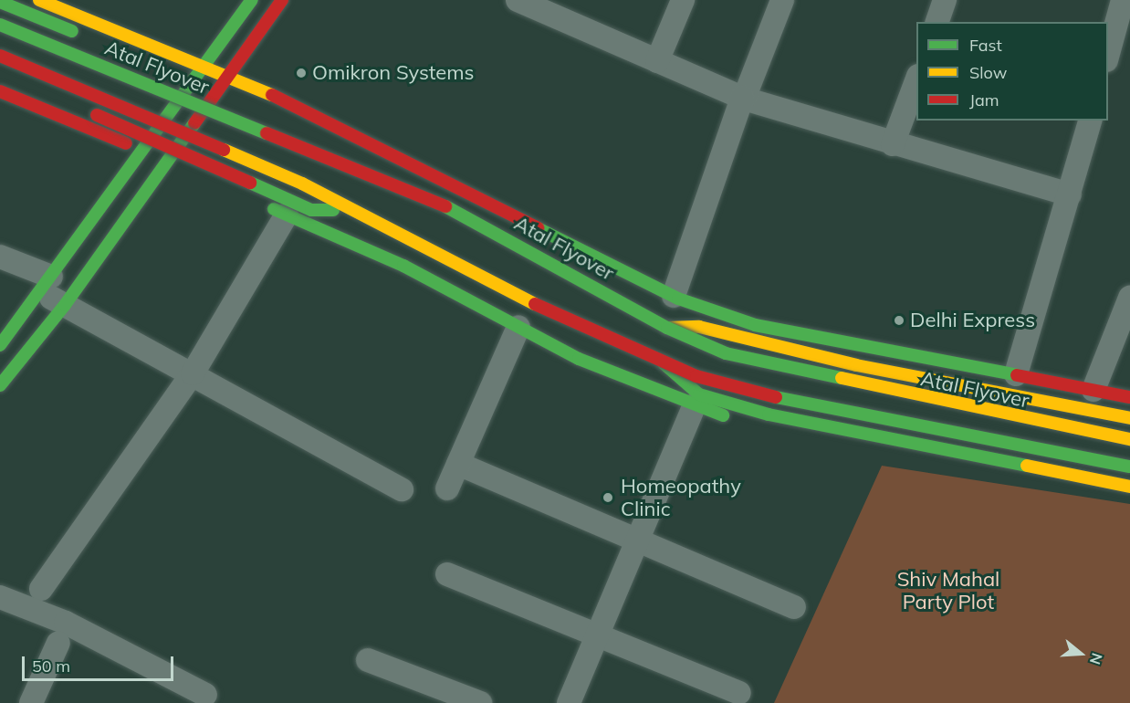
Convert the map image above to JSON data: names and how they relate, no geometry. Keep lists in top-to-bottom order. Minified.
{"streets":{"main road":["Atal Flyover"]},"parks":["Shiv Mahal Party Plot"],"places":["Omikron Systems","Delhi Express","Homeopathy Clinic"],"legend":["Fast","Slow","Jam"],"scale_bar":"50 m","north":"right"}
